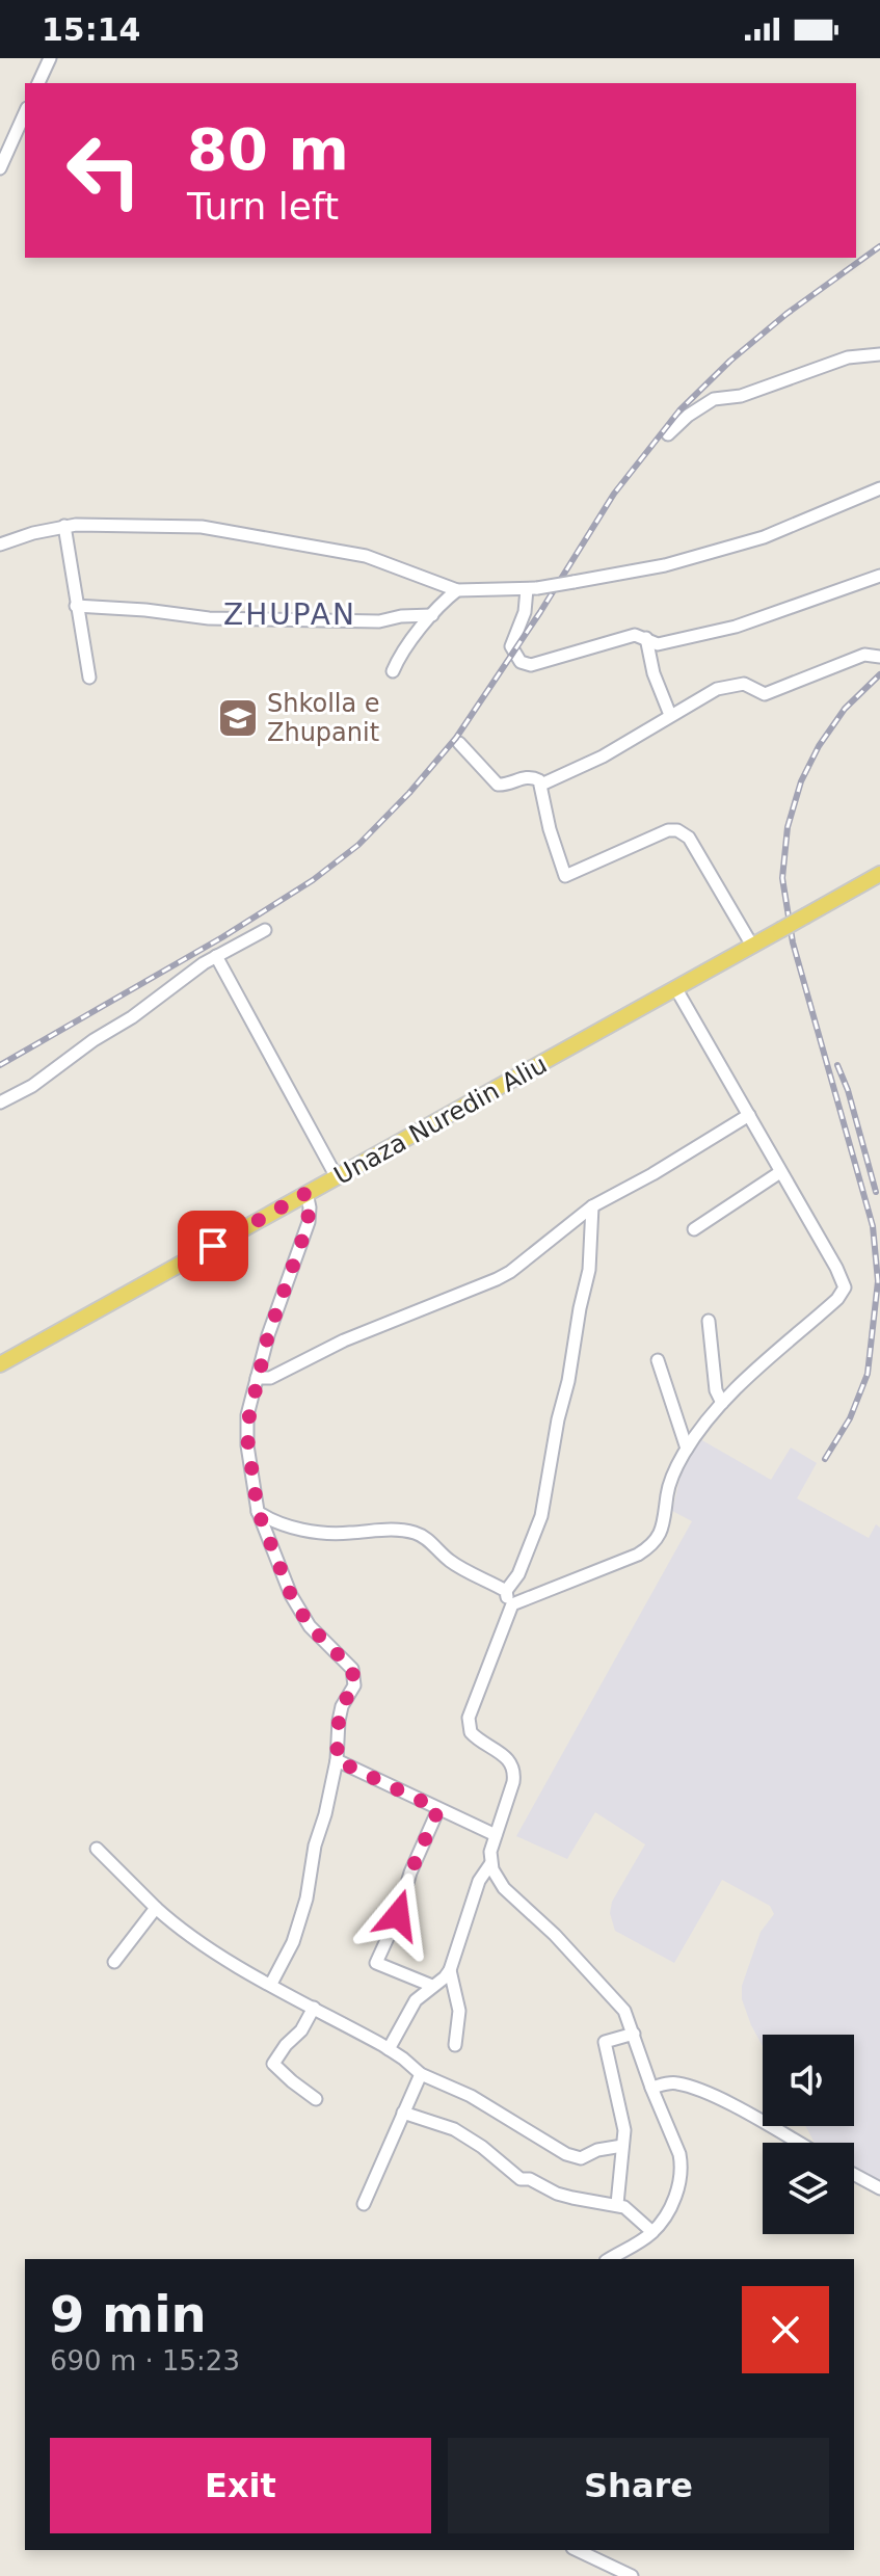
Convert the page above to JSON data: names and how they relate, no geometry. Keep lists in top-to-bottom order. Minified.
{"streets":{"main road":["Unaza Nuredin Aliu"]},"districts":["ZHUPAN"],"places":{"school or university":["Shkolla e Zhupanit"]},"page":{"status":"15:14","turn":["80 m","Turn left"],"heading":["9 min","690 m · 15:23"],"buttons":["Exit","Share"]}}
